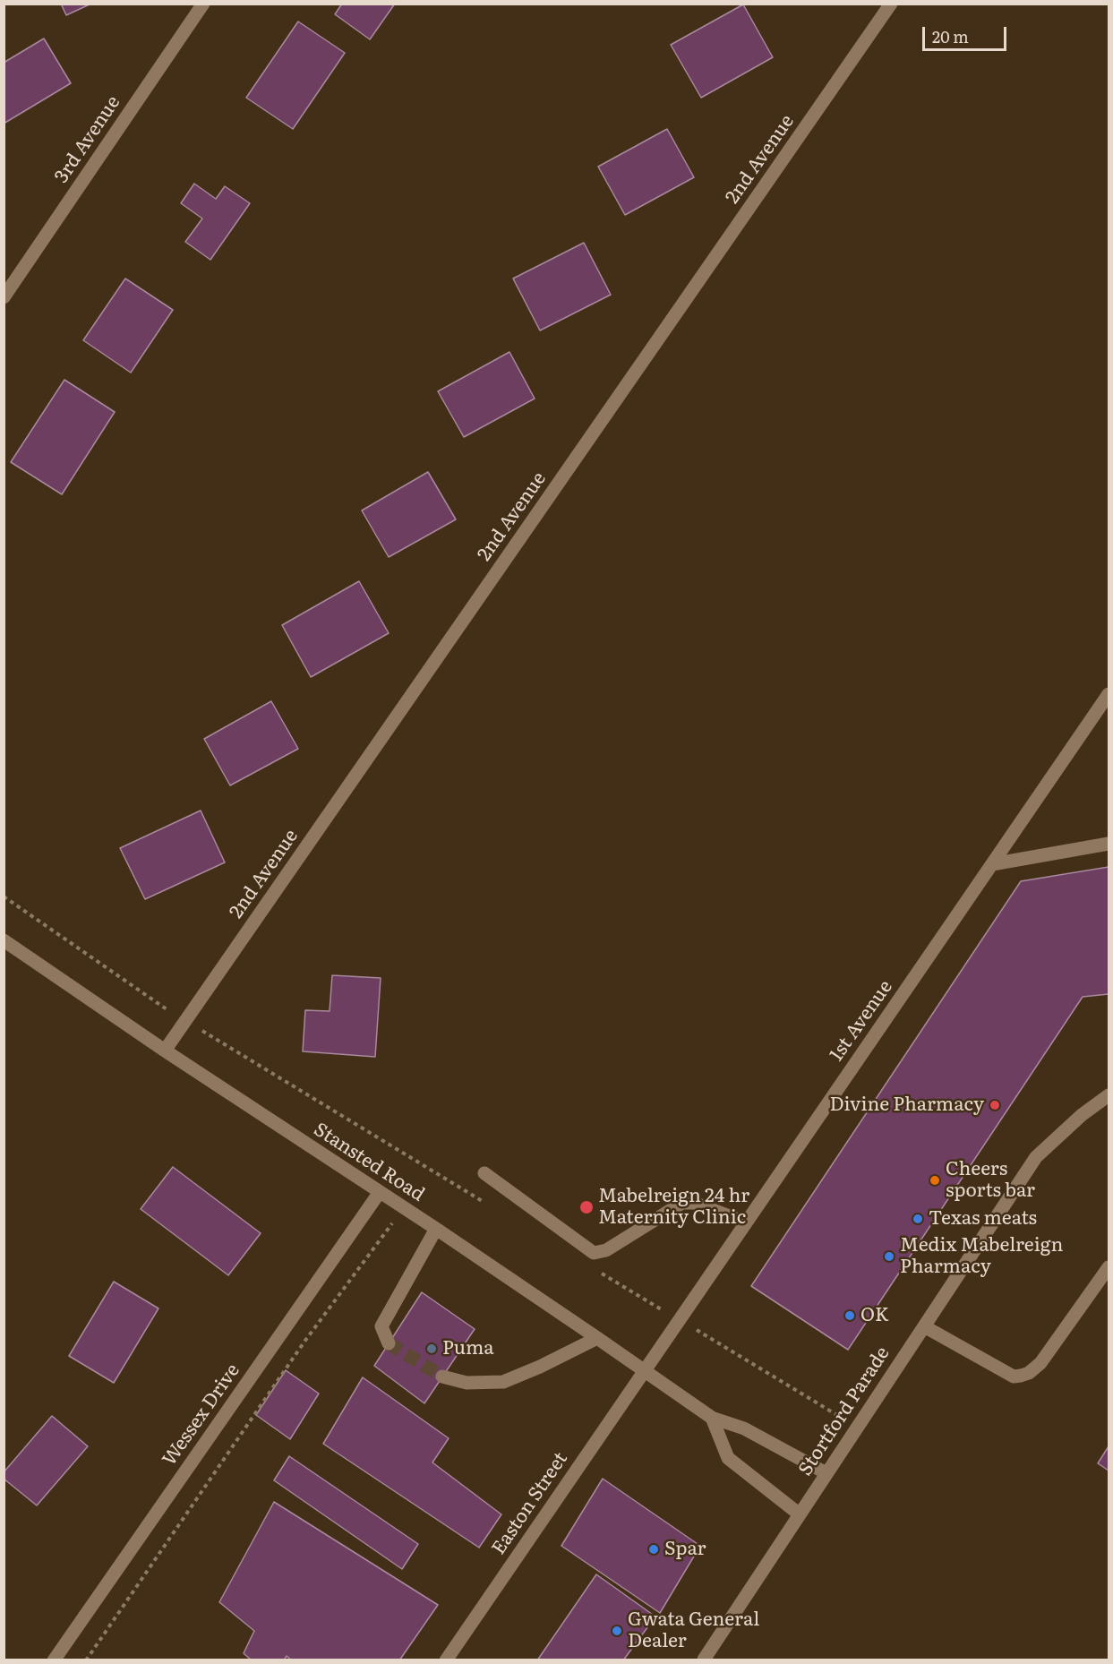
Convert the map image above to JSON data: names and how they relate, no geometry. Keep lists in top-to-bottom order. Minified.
{"streets":{"street":["3rd Avenue","2nd Avenue","1st Avenue","Stansted Road","Stortford Parade","Wessex Drive","Easton Street"]},"crossings":[["2nd Avenue","Stansted Road"],["1st Avenue","Stansted Road"],["1st Avenue","Easton Street"],["Stansted Road","Stortford Parade"],["Stansted Road","Wessex Drive"],["Stansted Road","Easton Street"]],"places":["Divine Pharmacy","Cheers sports bar","Mabelreign 24 hr Maternity Clinic","Texas meats","Medix Mabelreign Pharmacy","OK","Puma","Spar","Gwata General Dealer"],"scale_bar":"20 m"}
